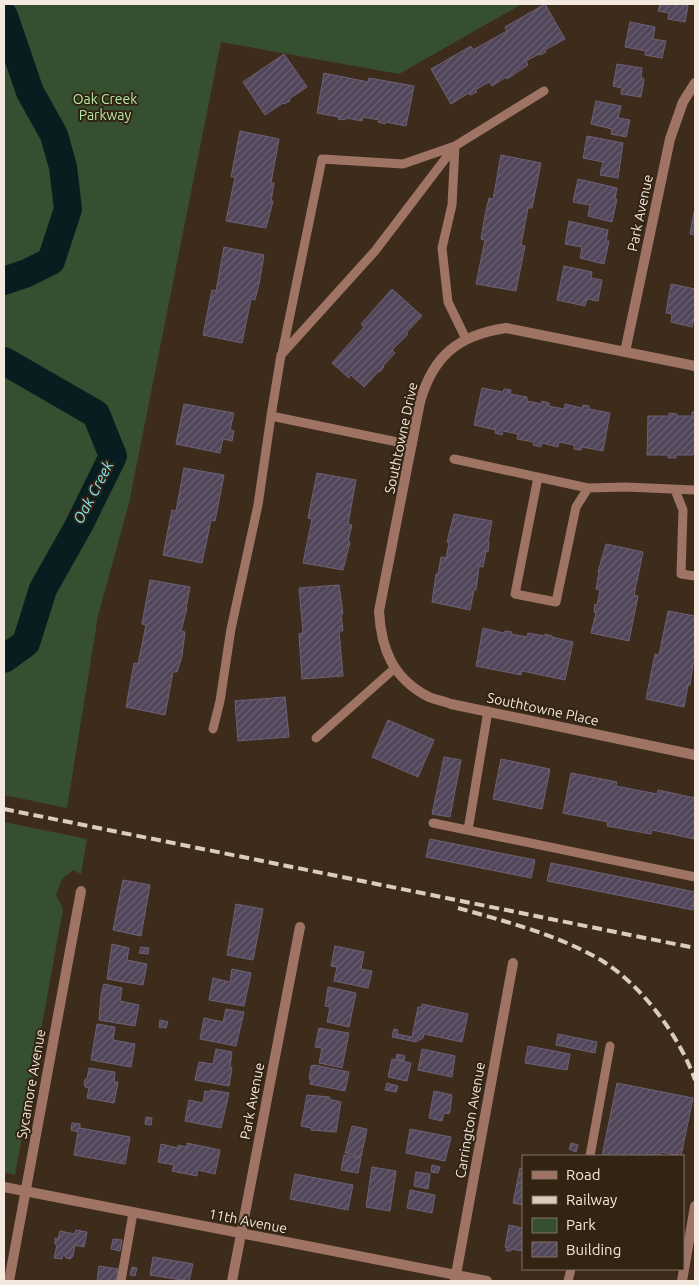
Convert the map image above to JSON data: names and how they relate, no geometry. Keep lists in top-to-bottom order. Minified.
{"streets":{"street":["Park Avenue","Southtowne Drive","Southtowne Place","Sycamore Avenue","Carrington Avenue","11th Avenue"]},"crossings":[["Park Avenue","Southtowne Drive"],["Park Avenue","11th Avenue"],["Southtowne Drive","Southtowne Place"],["Sycamore Avenue","11th Avenue"],["Carrington Avenue","11th Avenue"]],"water":["Oak Creek"],"parks":["Oak Creek Parkway"],"legend":["Road","Railway","Park","Building"]}
